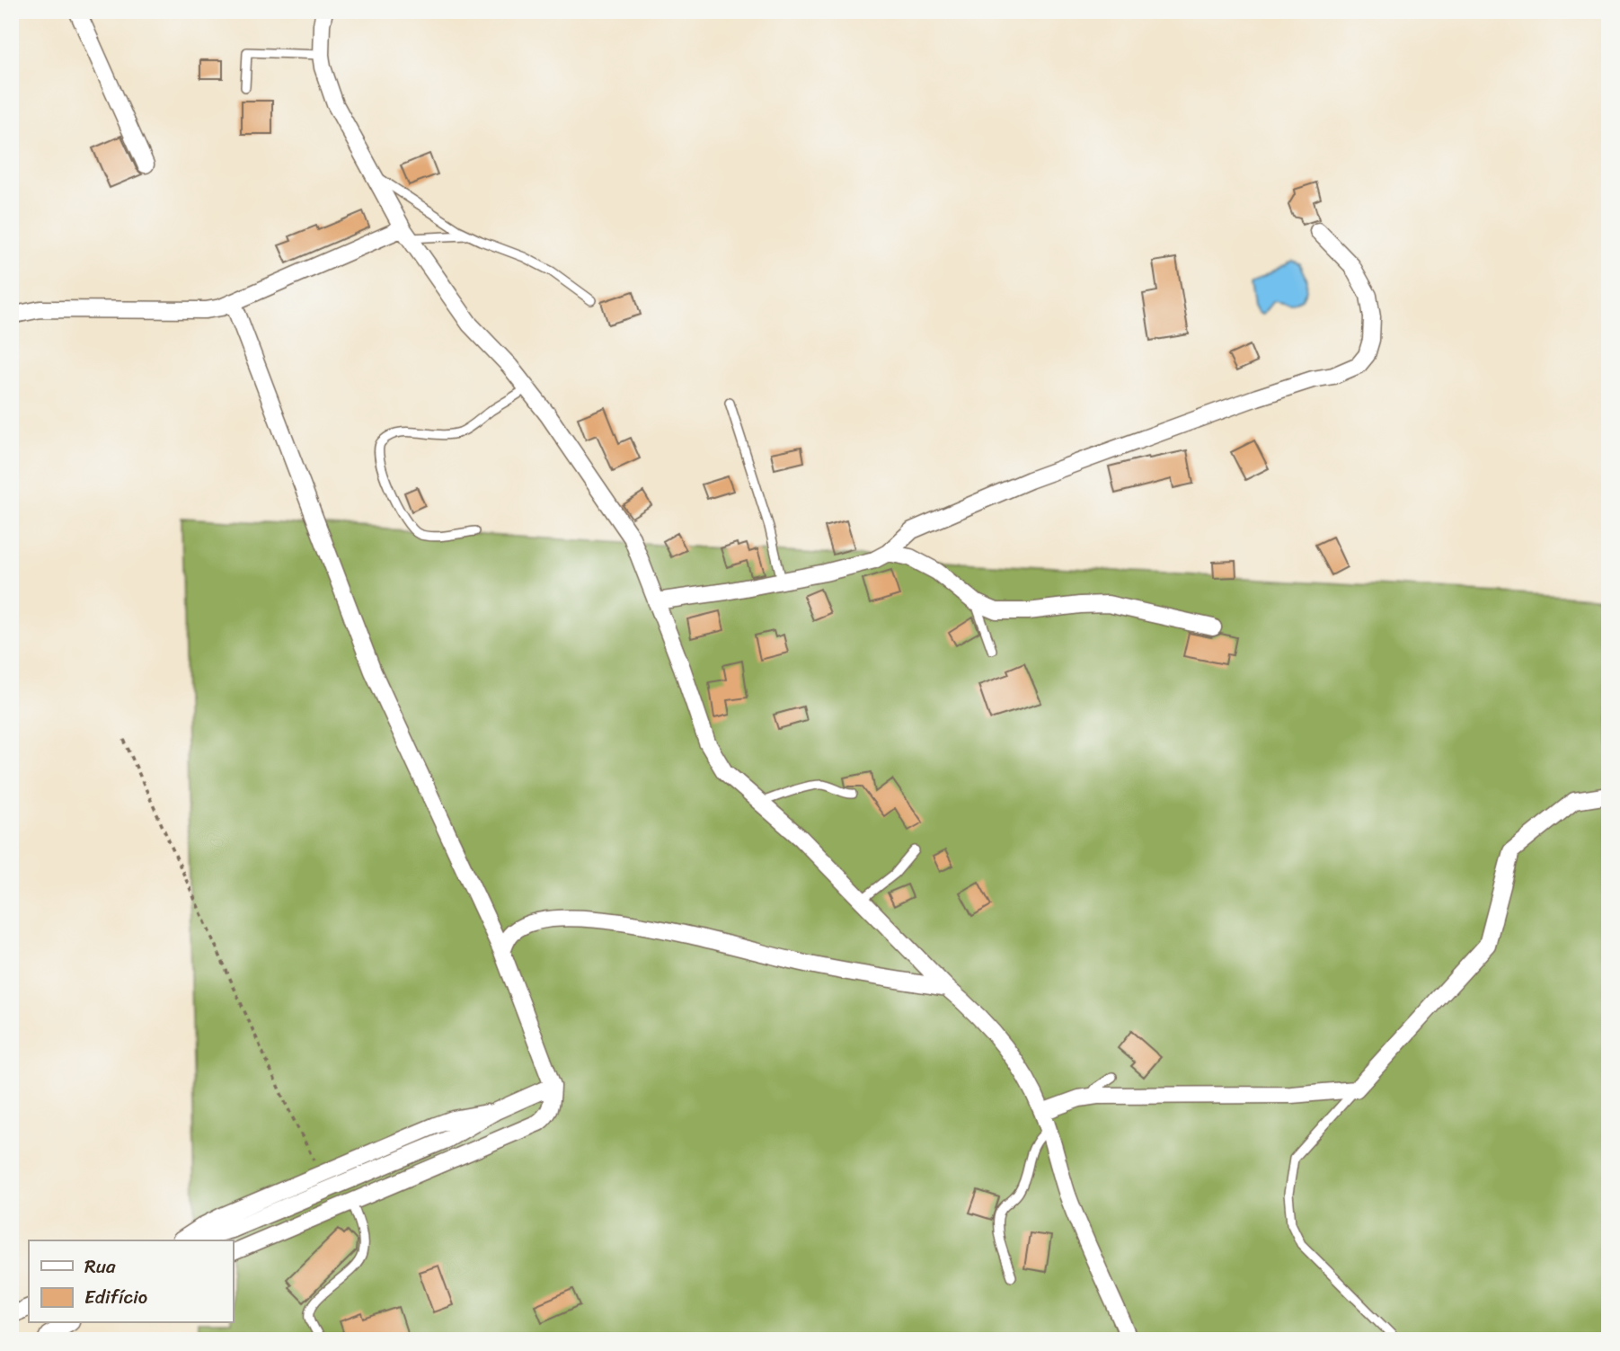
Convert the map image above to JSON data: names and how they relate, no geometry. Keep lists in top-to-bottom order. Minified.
{"legend":["Rua","Edifício"]}
